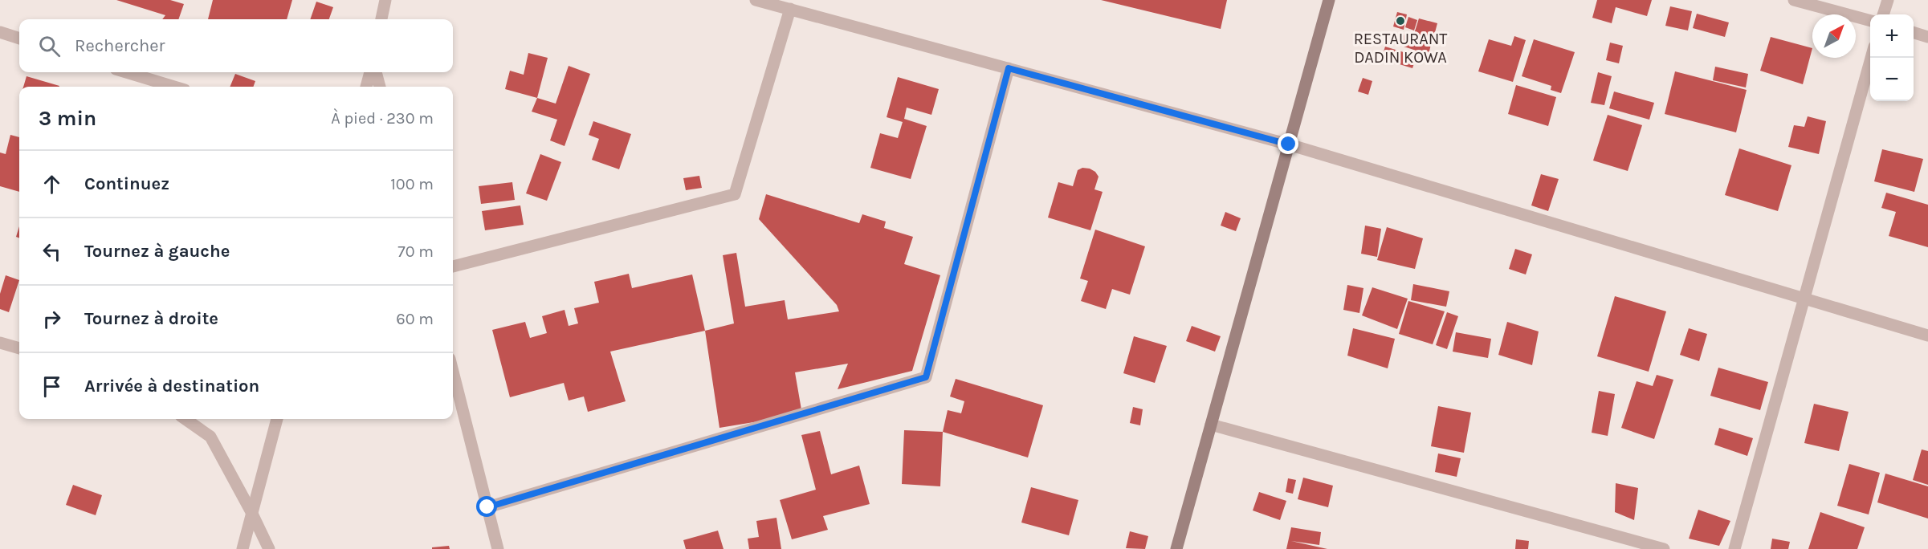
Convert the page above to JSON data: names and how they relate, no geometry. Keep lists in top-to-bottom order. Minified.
{"places":["RESTAURANT DADIN KOWA"],"north":"top right","page":{"map_buttons":["+","−"],"search":"Rechercher","heading":["3 min","À pied · 230 m"],"list":[["Continuez","100 m"],["Tournez à gauche","70 m"],["Tournez à droite","60 m"],"Arrivée à destination"]}}
